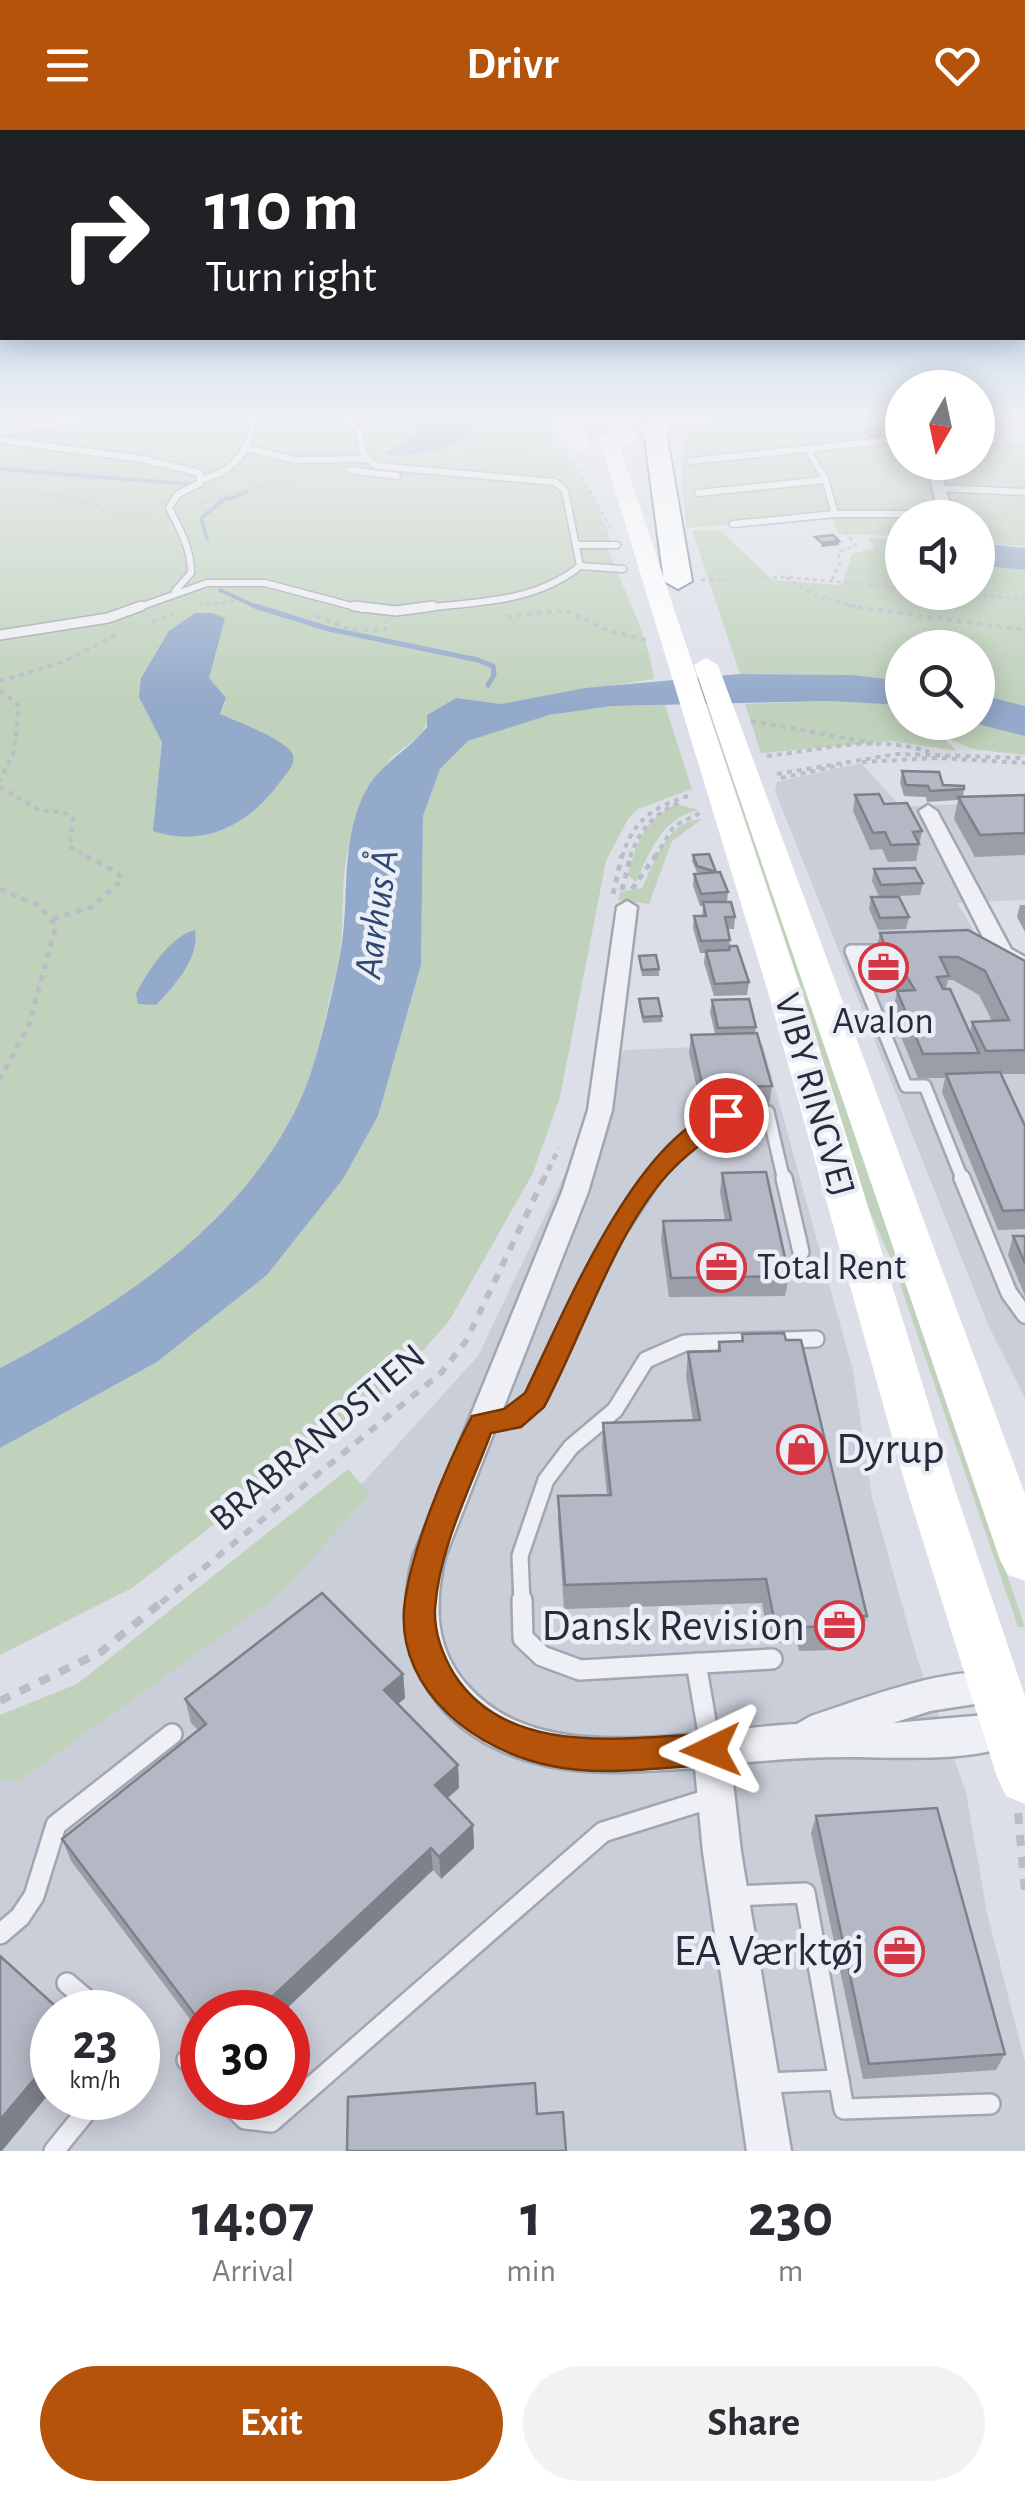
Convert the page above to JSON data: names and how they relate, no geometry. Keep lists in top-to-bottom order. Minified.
{"streets":{"main road":["VIBY RINGVEJ"],"path":["BRABRANDSTIEN"]},"water":["Aarhus Å"],"places":{"office":["Avalon","Total Rent","Dansk Revision","EA Værktøj"],"shop":["Dyrup"]},"north":"bottom","page":{"header":"Drivr","turn":["110 m","Turn right"],"speed":"23 km/h","limit":"30","eta":["14:07","Arrival","1","min","230","m"],"buttons":["Exit","Share"]}}
